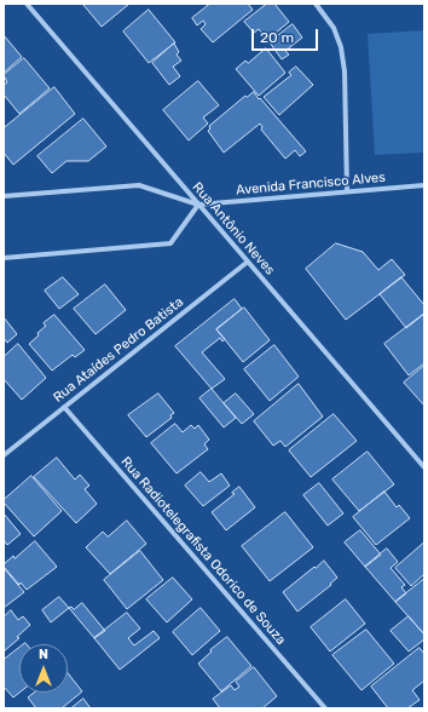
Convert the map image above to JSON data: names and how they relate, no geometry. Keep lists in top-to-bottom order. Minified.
{"streets":{"street":["Avenida Francisco Alves","Rua Antônio Neves","Rua Ataídes Pedro Batista","Rua Radiotelegrafista Odorico de Souza"]},"crossings":[["Avenida Francisco Alves","Rua Antônio Neves"],["Rua Antônio Neves","Rua Ataídes Pedro Batista"],["Rua Ataídes Pedro Batista","Rua Radiotelegrafista Odorico de Souza"]],"scale_bar":"20 m","north":"top"}
